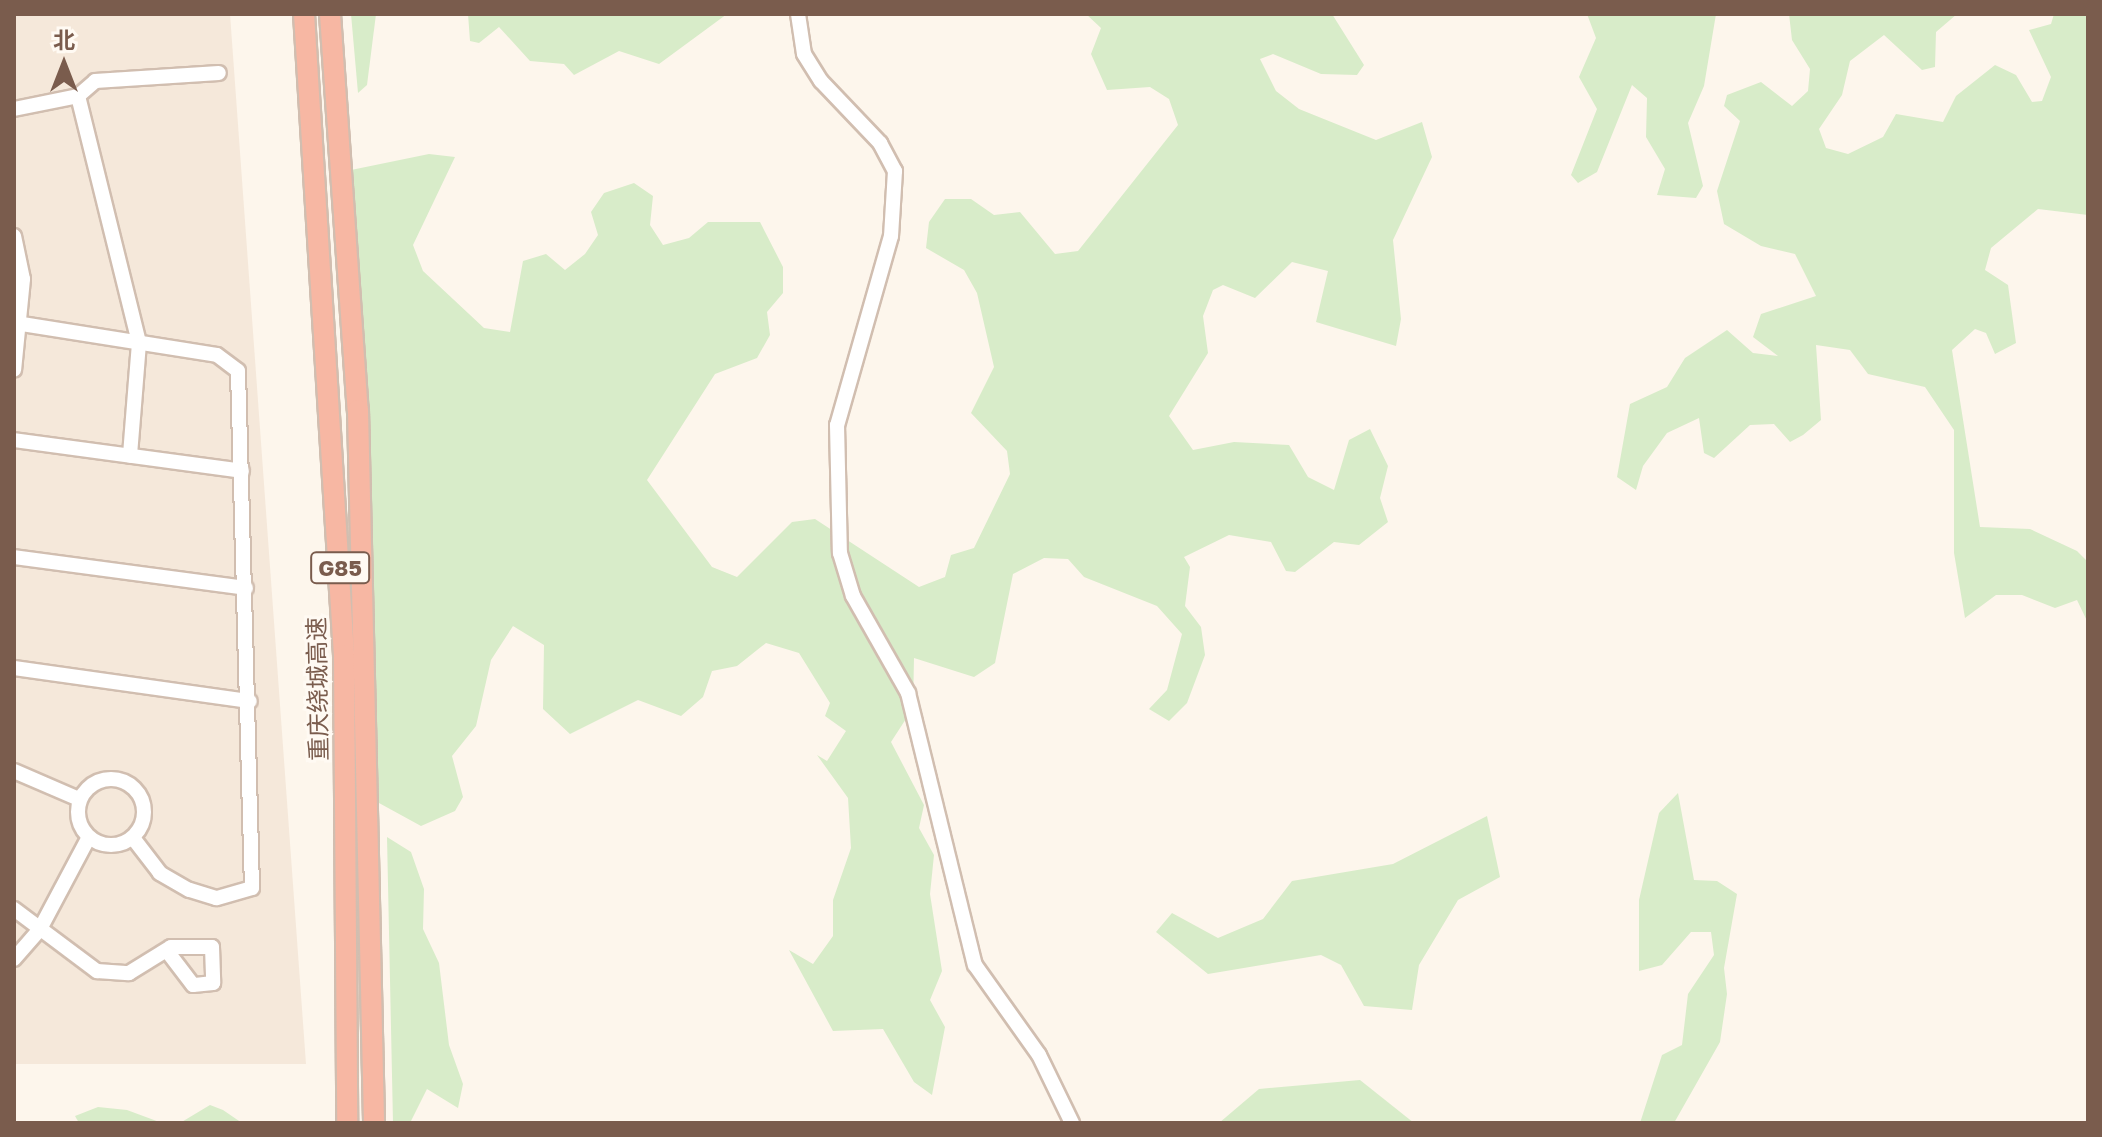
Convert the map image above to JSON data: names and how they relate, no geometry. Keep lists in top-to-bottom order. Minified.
{"streets":{"highway":["G85","重庆绕城高速"]},"north":"top"}
